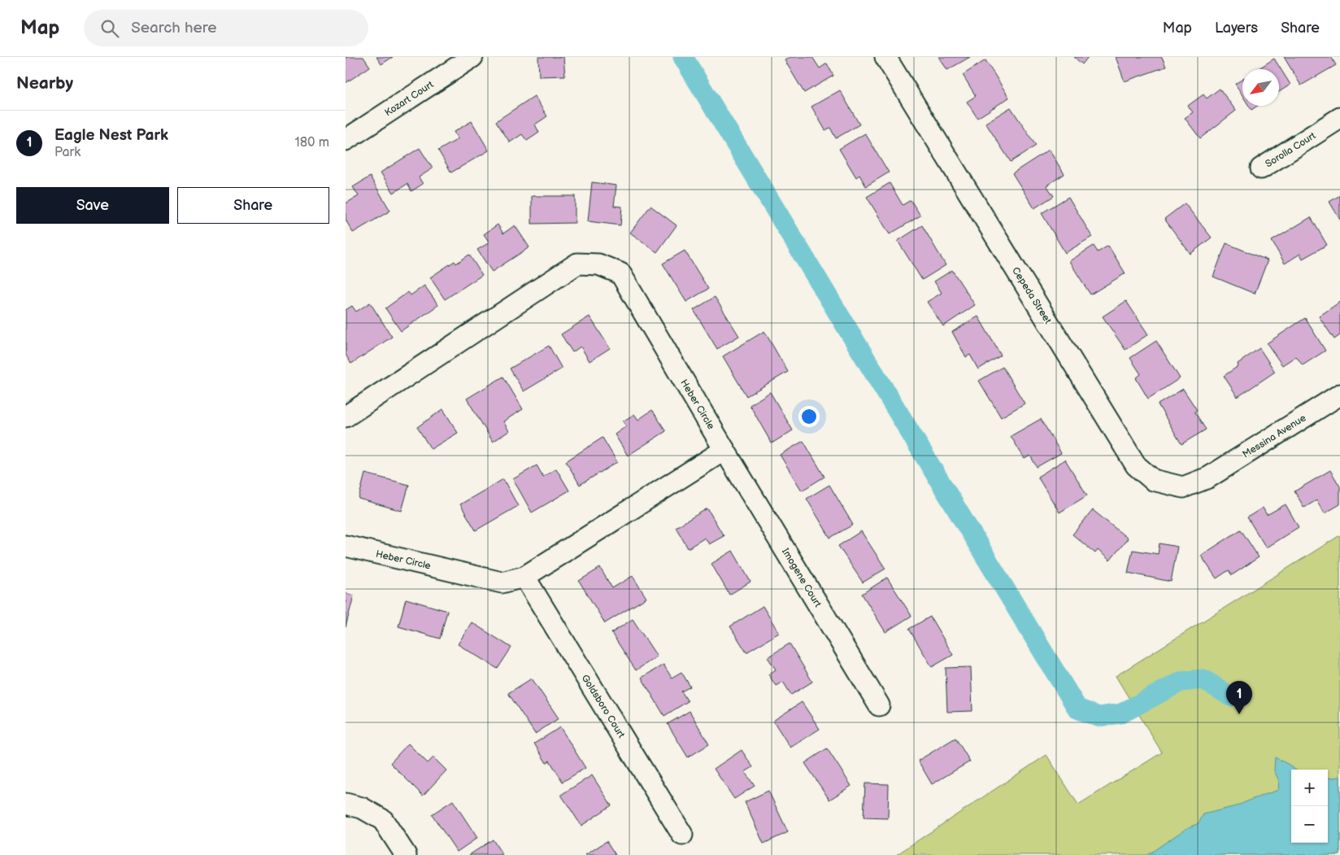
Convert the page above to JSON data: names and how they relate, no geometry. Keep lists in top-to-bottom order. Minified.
{"streets":{"street":["Kozart Court","Sorolla Court","Cepeda Street","Heber Circle","Messina Avenue","Imogene Court","Goldsboro Court"]},"crossings":[["Cepeda Street","Messina Avenue"],["Heber Circle","Imogene Court"],["Heber Circle","Goldsboro Court"]],"north":"bottom left","page":{"header":"Map","search":"Search here","nav":["Map","Layers","Share"],"heading":"Nearby","list":[{"mark":"1","name":"Eagle Nest Park","note":"Park","value":"180 m"}],"buttons":["Save","Share"],"pins":"1","map_buttons":["+","−"]}}
